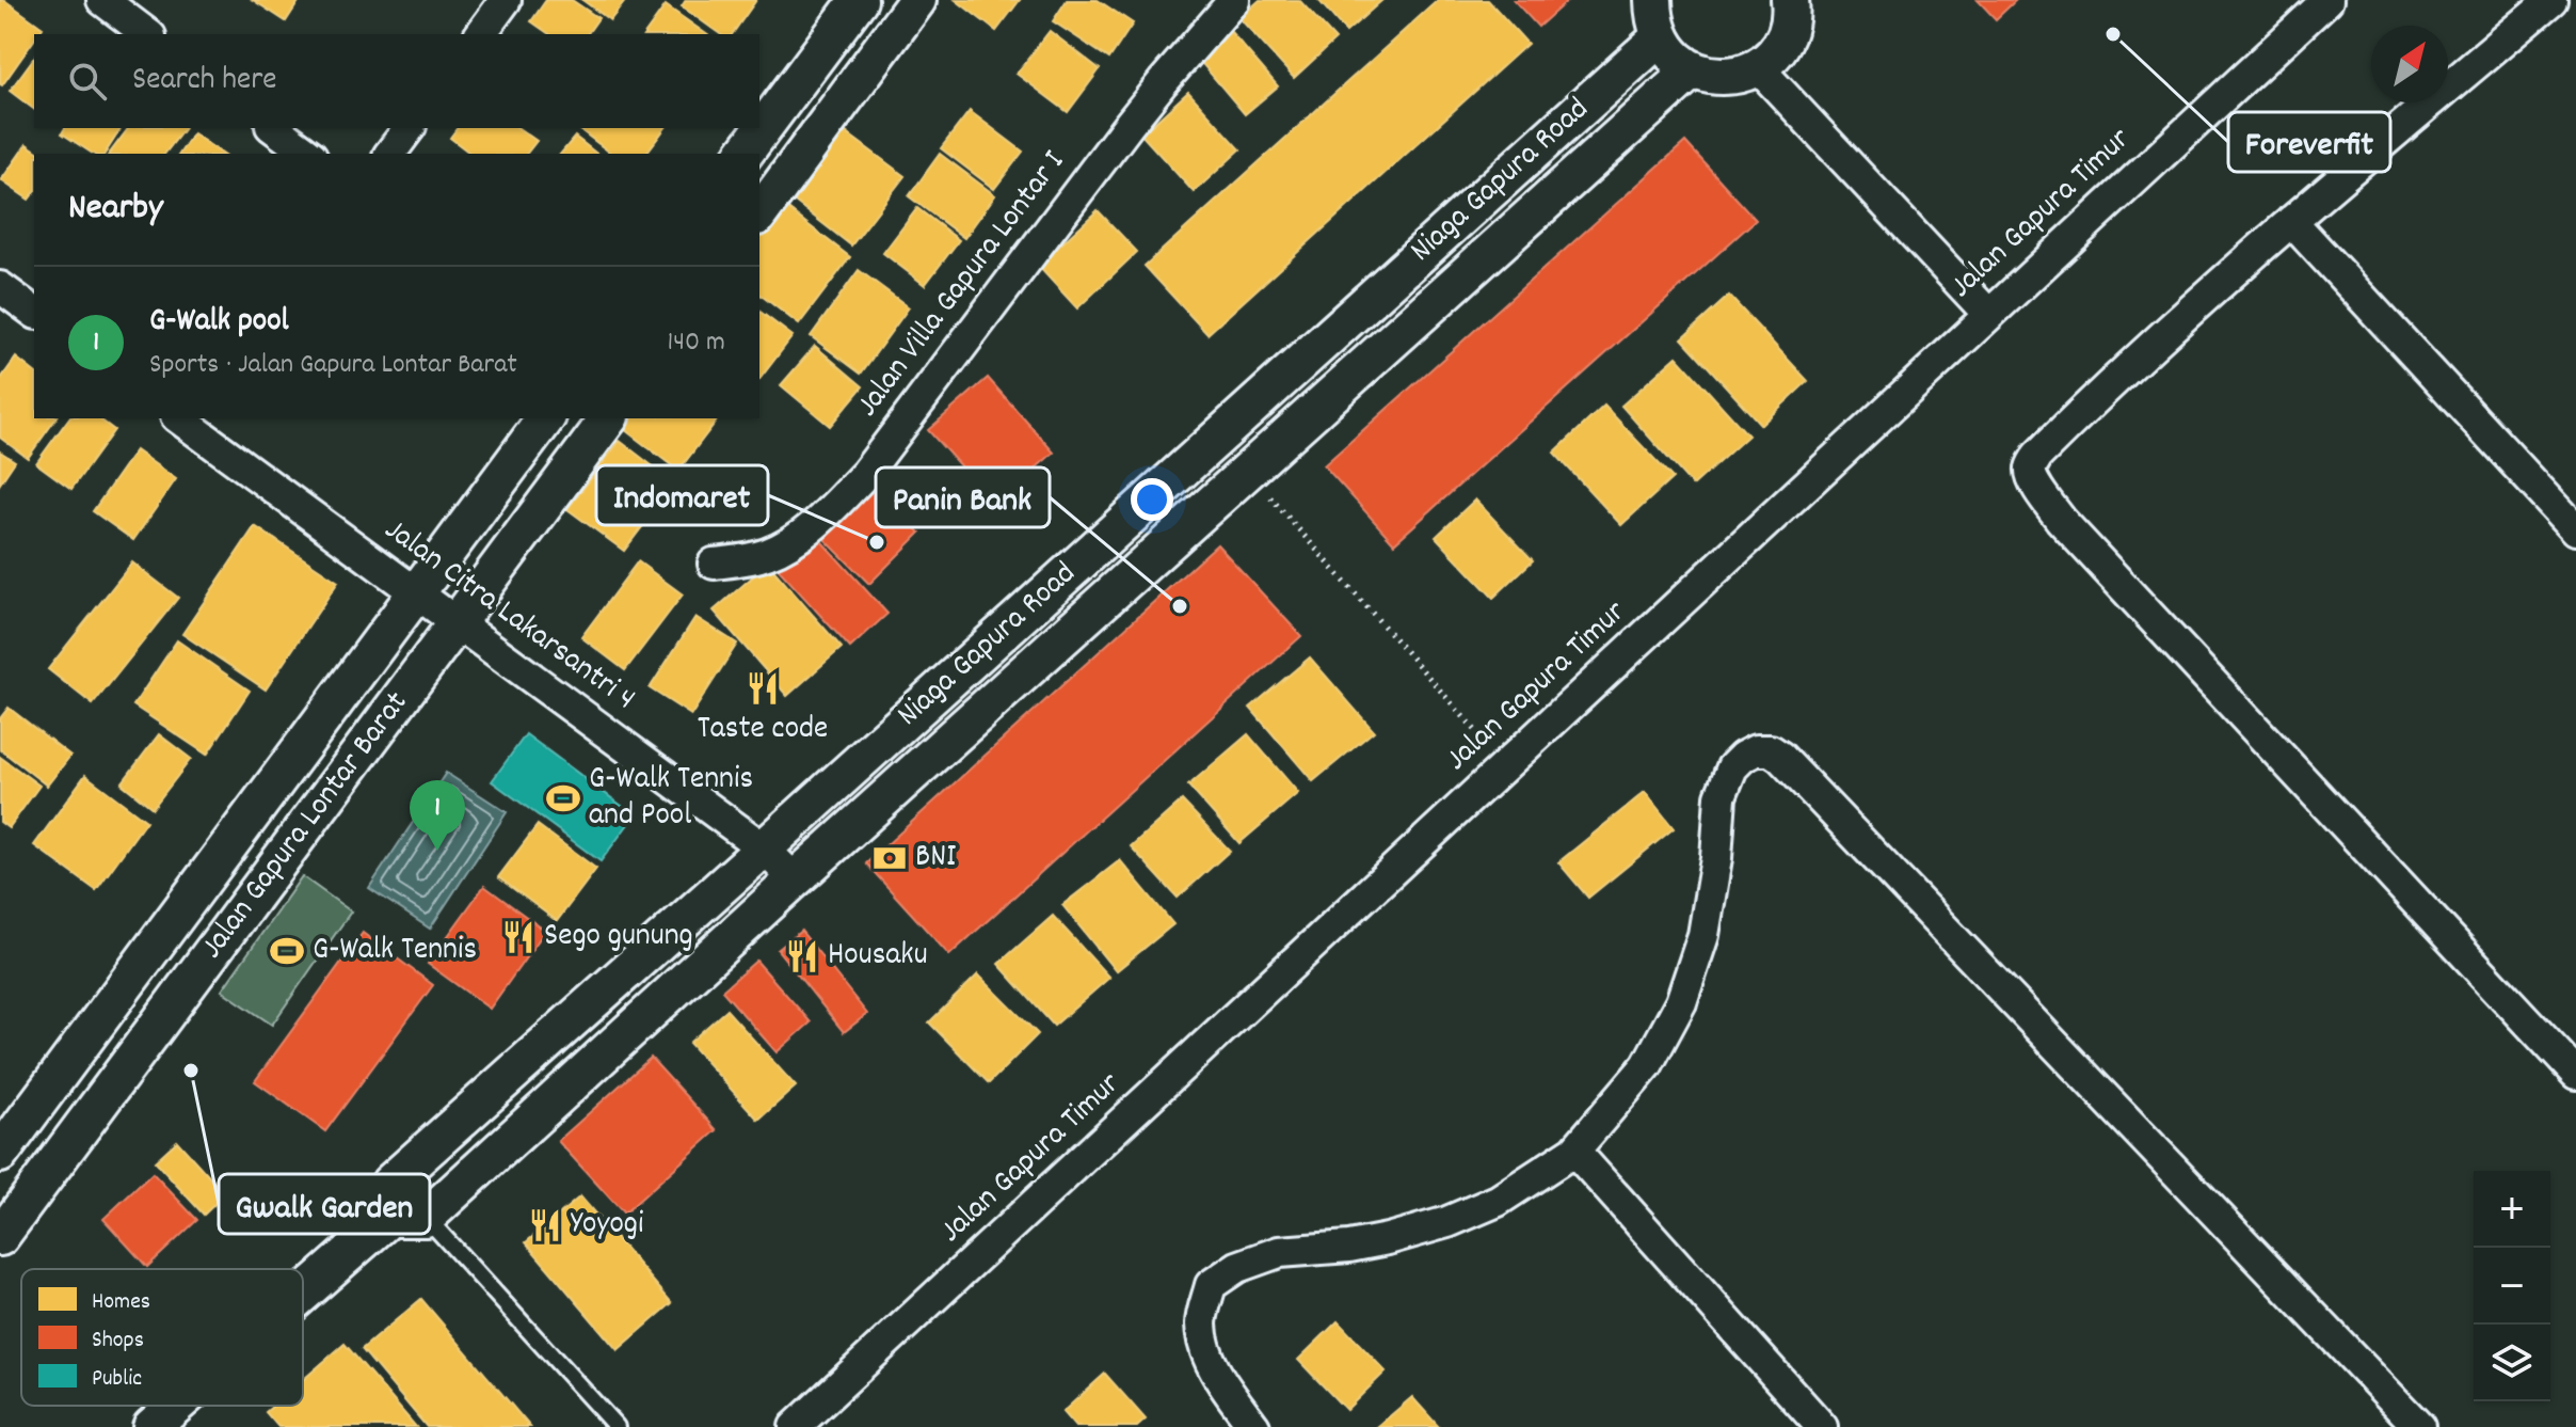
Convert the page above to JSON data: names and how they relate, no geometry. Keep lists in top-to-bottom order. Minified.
{"streets":{"street":["Niaga Gapura Road","Jalan Gapura Timur","Jalan Villa Gapura Lontar I","Jalan Citra Lakarsantri 4","Jalan Gapura Lontar Barat"]},"crossings":[["Niaga Gapura Road","Jalan Citra Lakarsantri 4"],["Jalan Citra Lakarsantri 4","Jalan Gapura Lontar Barat"]],"places":{"other":["Foreverfit","Indomaret","Panin Bank","Gwalk Garden"],"restaurant":["Taste code","Sego gunung","Housaku","Yoyogi"],"sports":["G-Walk Tennis and Pool","G-Walk Tennis"],"bank":["BNI"]},"legend":["Homes","Shops","Public"],"north":"top right","page":{"search":"Search here","heading":"Nearby","list":[{"mark":"1","name":"G-Walk pool","note":"Sports · Jalan Gapura Lontar Barat","value":"140 m"}],"pins":"1","map_buttons":["+","−"]}}
